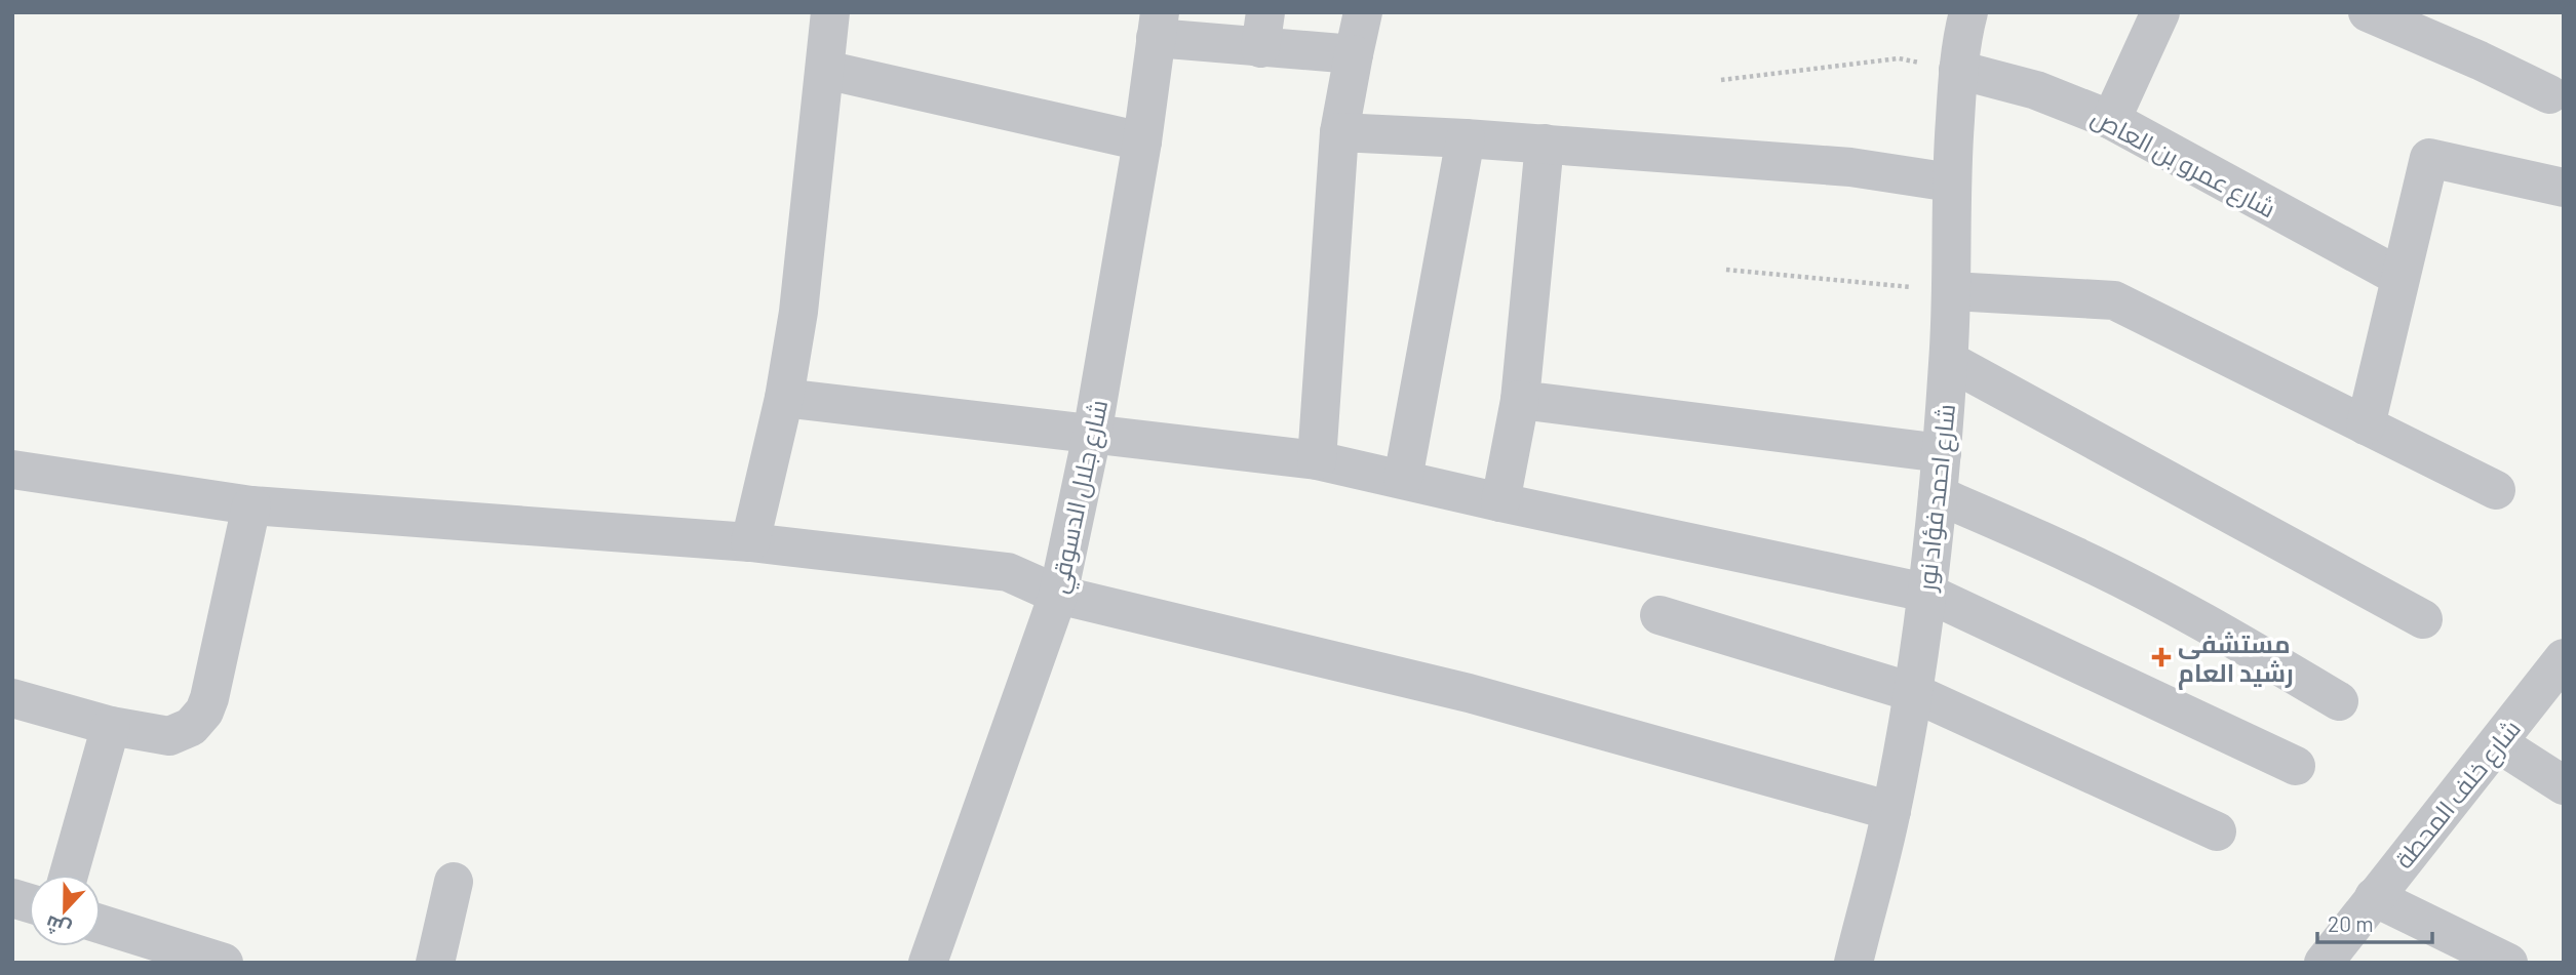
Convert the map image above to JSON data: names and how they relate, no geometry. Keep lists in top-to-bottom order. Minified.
{"streets":{"street":["شارع عمرو بن العاص","شارع جلال الدسوقي","شارع احمد فؤاد نور","شارع خلف المحطة"]},"crossings":[["شارع عمرو بن العاص","شارع احمد فؤاد نور"]],"places":{"health":["مستشفى رشيد العام"]},"scale_bar":"20 m","north":"bottom"}
